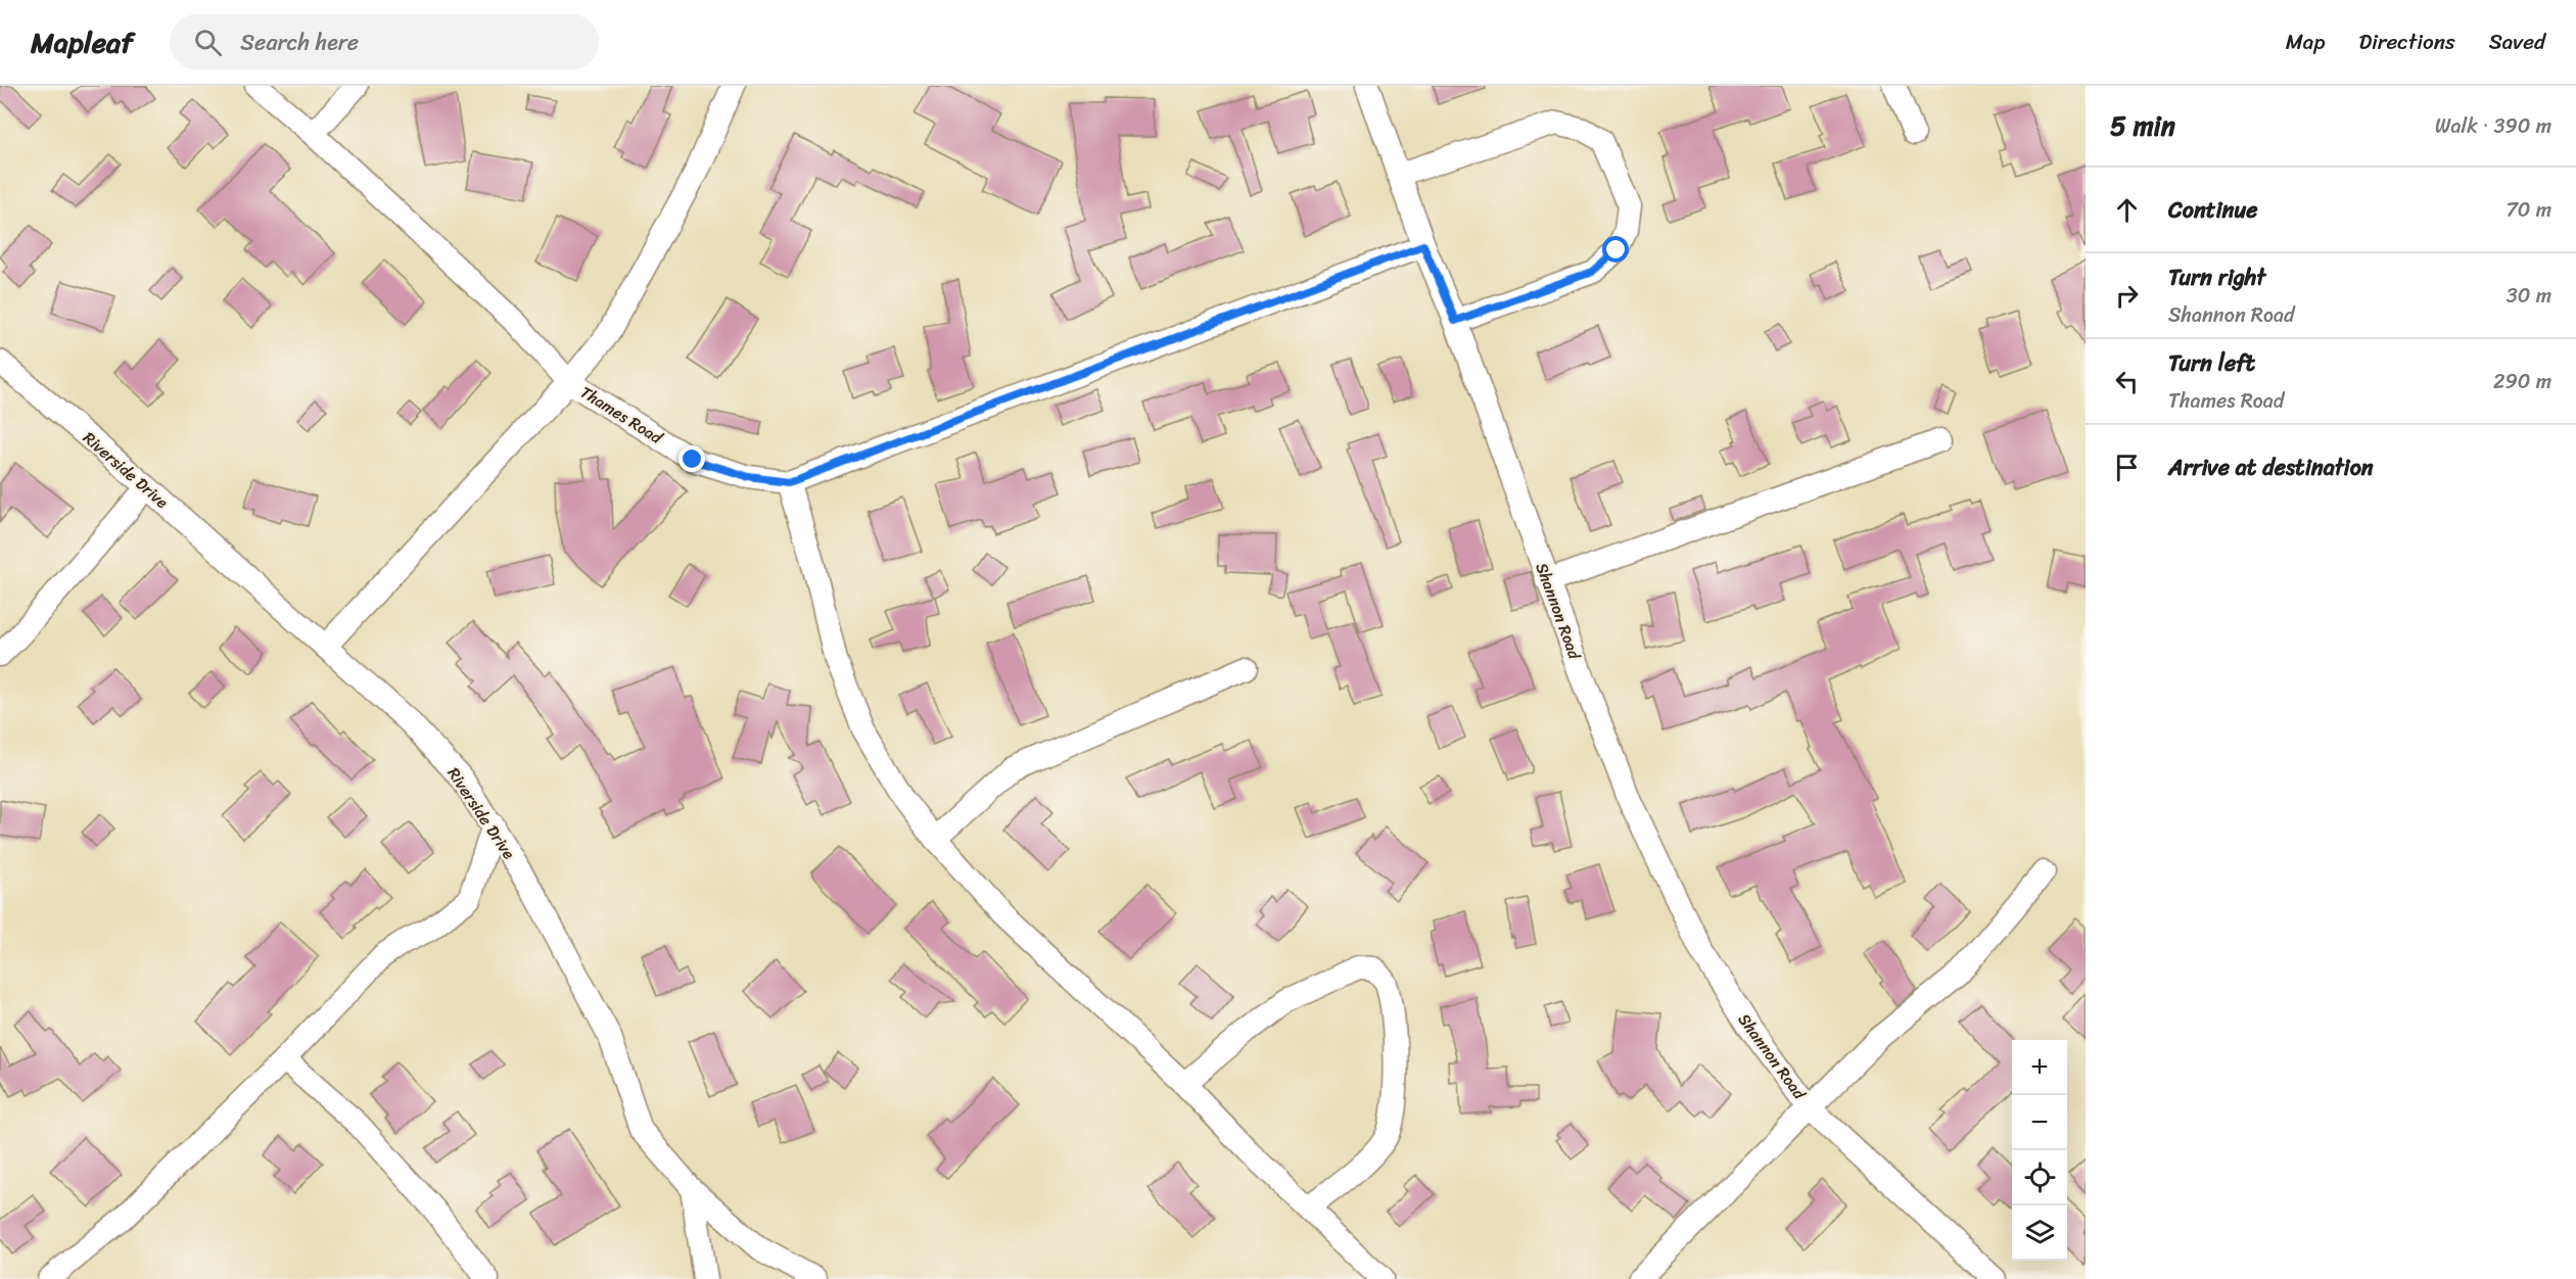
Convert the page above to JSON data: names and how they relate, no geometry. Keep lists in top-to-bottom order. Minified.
{"streets":{"street":["Thames Road","Riverside Drive","Shannon Road"]},"crossings":[["Thames Road","Shannon Road"]],"page":{"header":"Mapleaf","search":"Search here","nav":["Map","Directions","Saved"],"heading":["5 min","Walk · 390 m"],"list":[["Continue","70 m"],["Turn right","Shannon Road","30 m"],["Turn left","Thames Road","290 m"],"Arrive at destination"],"map_buttons":["+","−"]}}
